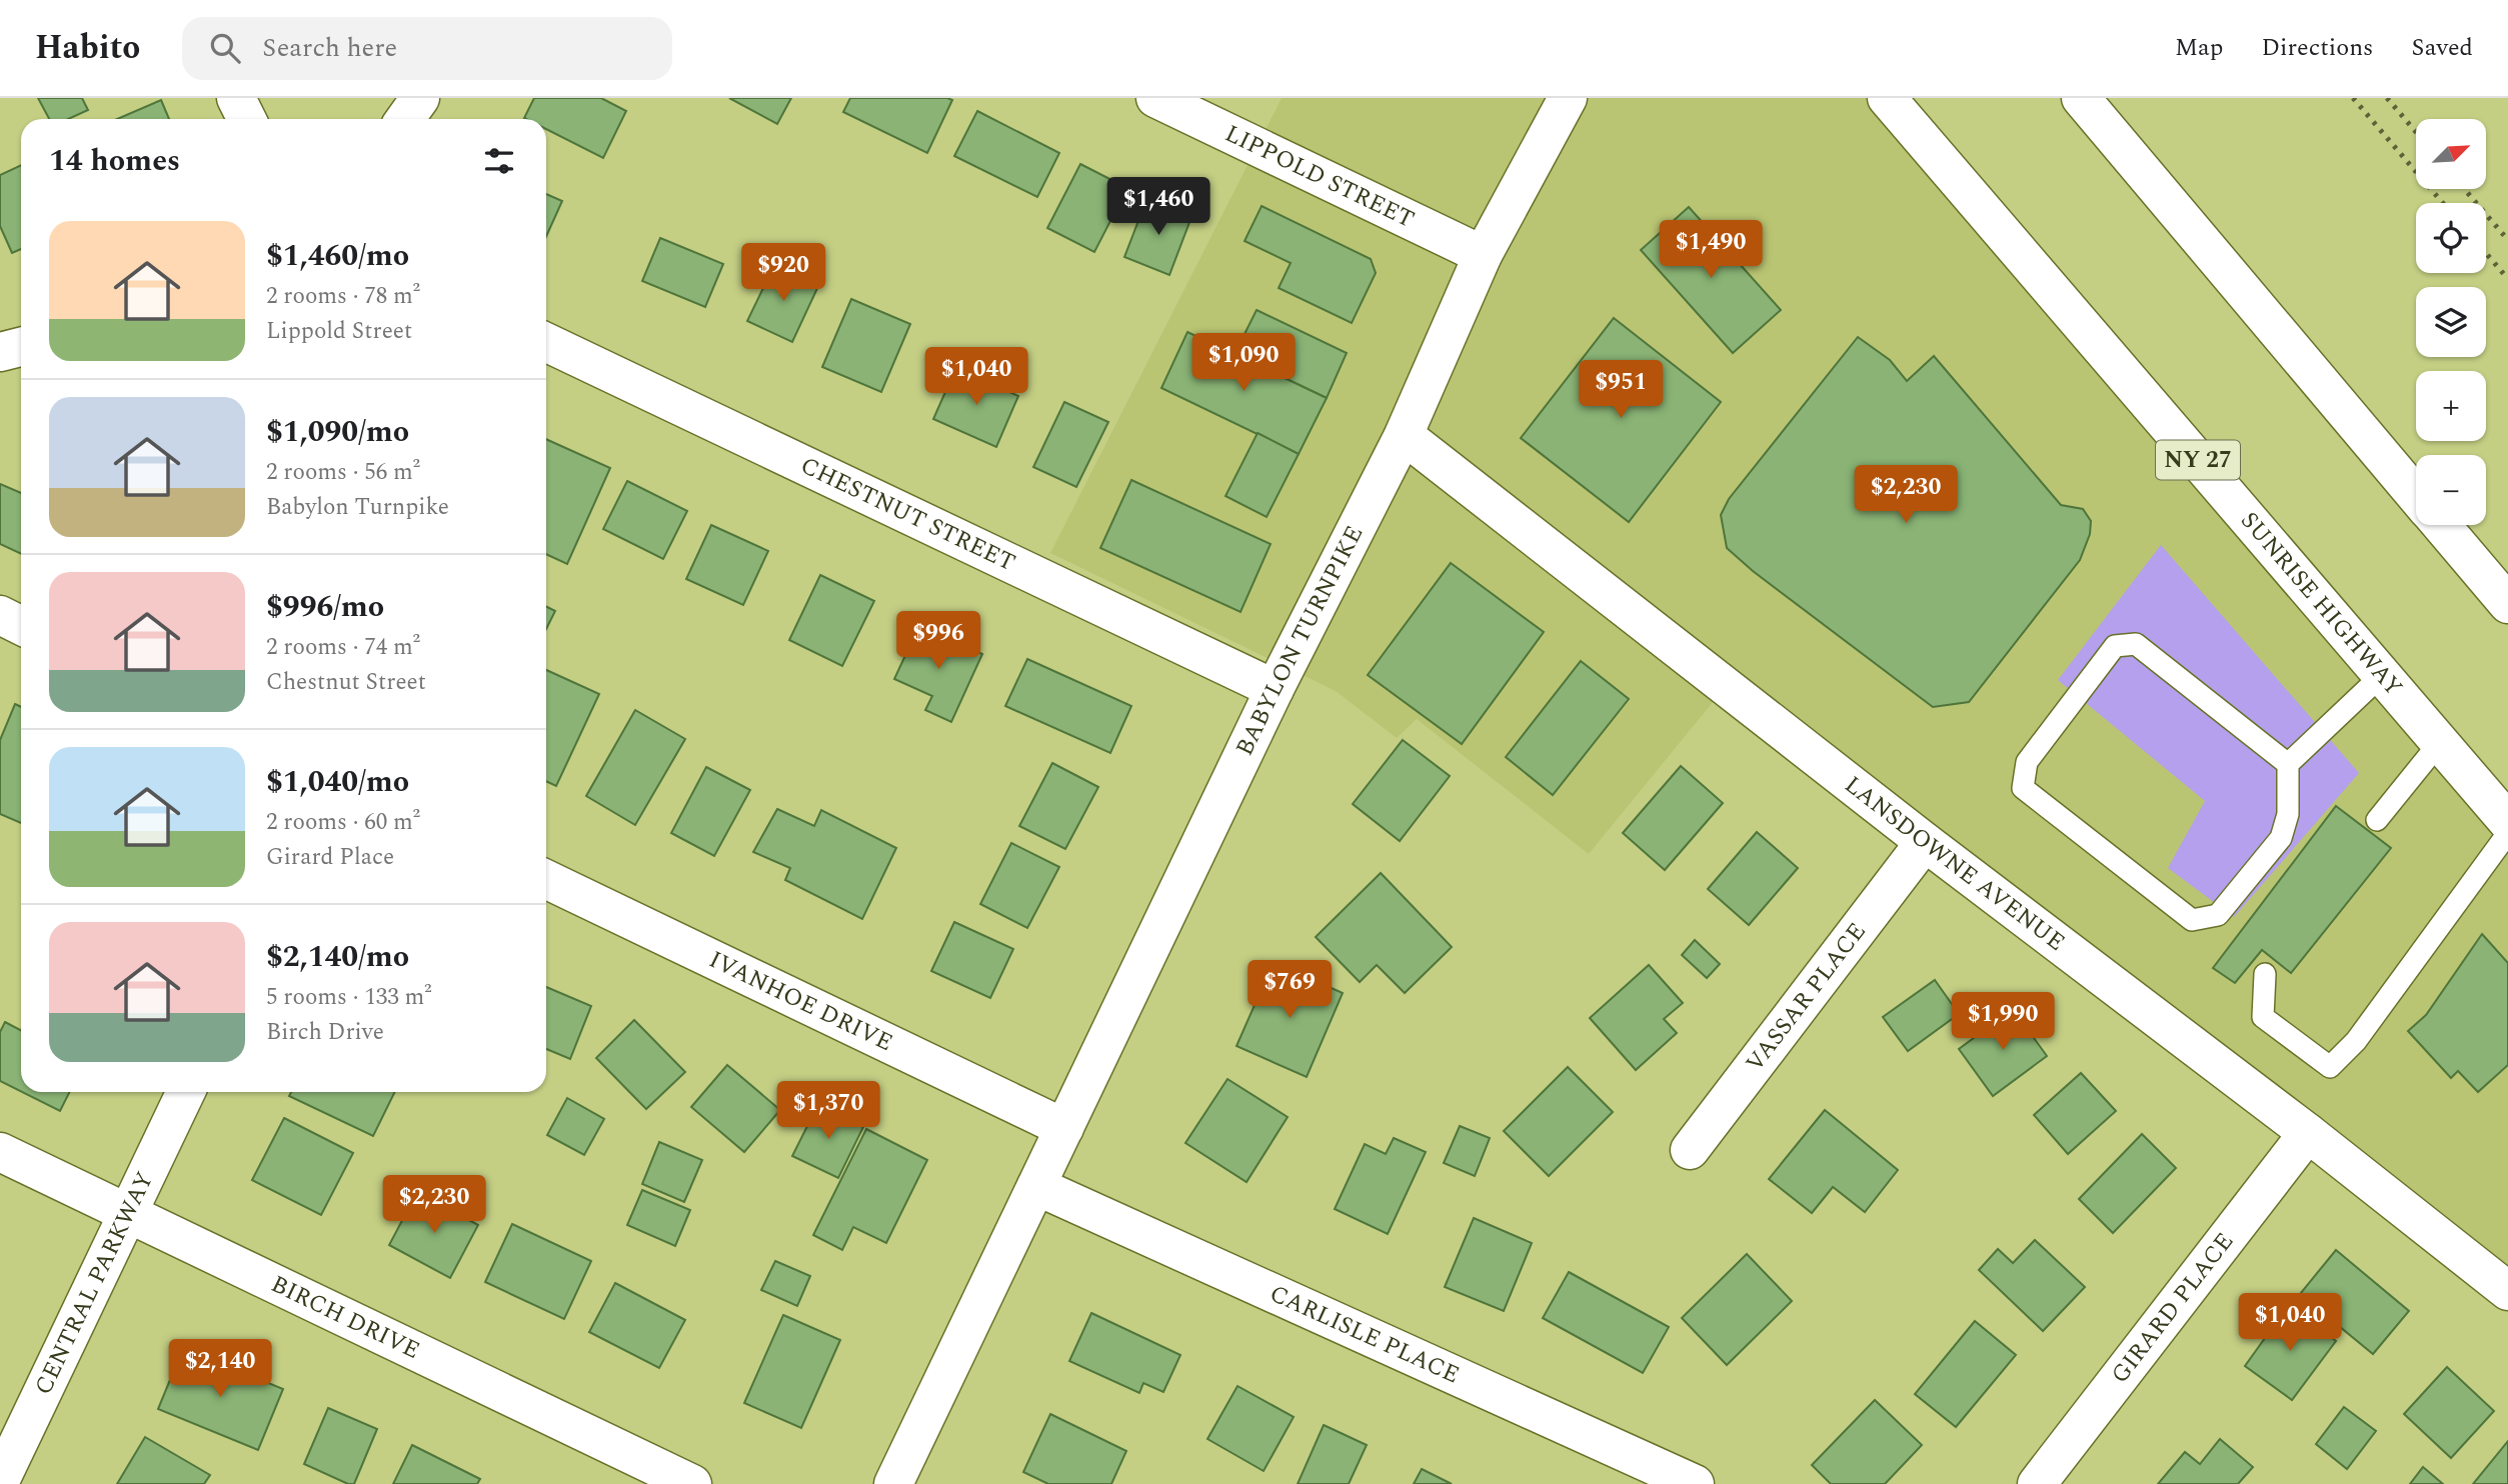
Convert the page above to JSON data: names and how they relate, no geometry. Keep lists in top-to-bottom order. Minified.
{"streets":{"main road":["LIPPOLD STREET","NY 27","CHESTNUT STREET","SUNRISE HIGHWAY","BABYLON TURNPIKE","LANSDOWNE AVENUE","VASSAR PLACE","IVANHOE DRIVE","CENTRAL PARKWAY","GIRARD PLACE","BIRCH DRIVE","CARLISLE PLACE"]},"crossings":[["LIPPOLD STREET","BABYLON TURNPIKE"],["CHESTNUT STREET","BABYLON TURNPIKE"],["BABYLON TURNPIKE","LANSDOWNE AVENUE"],["BABYLON TURNPIKE","IVANHOE DRIVE"],["BABYLON TURNPIKE","CARLISLE PLACE"],["LANSDOWNE AVENUE","VASSAR PLACE"],["LANSDOWNE AVENUE","GIRARD PLACE"],["CENTRAL PARKWAY","BIRCH DRIVE"]],"north":"top right","page":{"header":"Habito","search":"Search here","nav":["Map","Directions","Saved"],"map_buttons":["+","−"],"heading":"14 homes","price":["$1,460","$1,490","$920","$1,090","$1,040","$951","$2,230","$996","$769","$1,990","$1,370","$2,230","$1,040","$2,140"],"list":[{"name":"$1,460/mo","note":"2 rooms · 78 m² · Lippold Street"},{"name":"$1,090/mo","note":"2 rooms · 56 m² · Babylon Turnpike"},{"name":"$996/mo","note":"2 rooms · 74 m² · Chestnut Street"},{"name":"$1,040/mo","note":"2 rooms · 60 m² · Girard Place"},{"name":"$2,140/mo","note":"5 rooms · 133 m² · Birch Drive"}]}}
